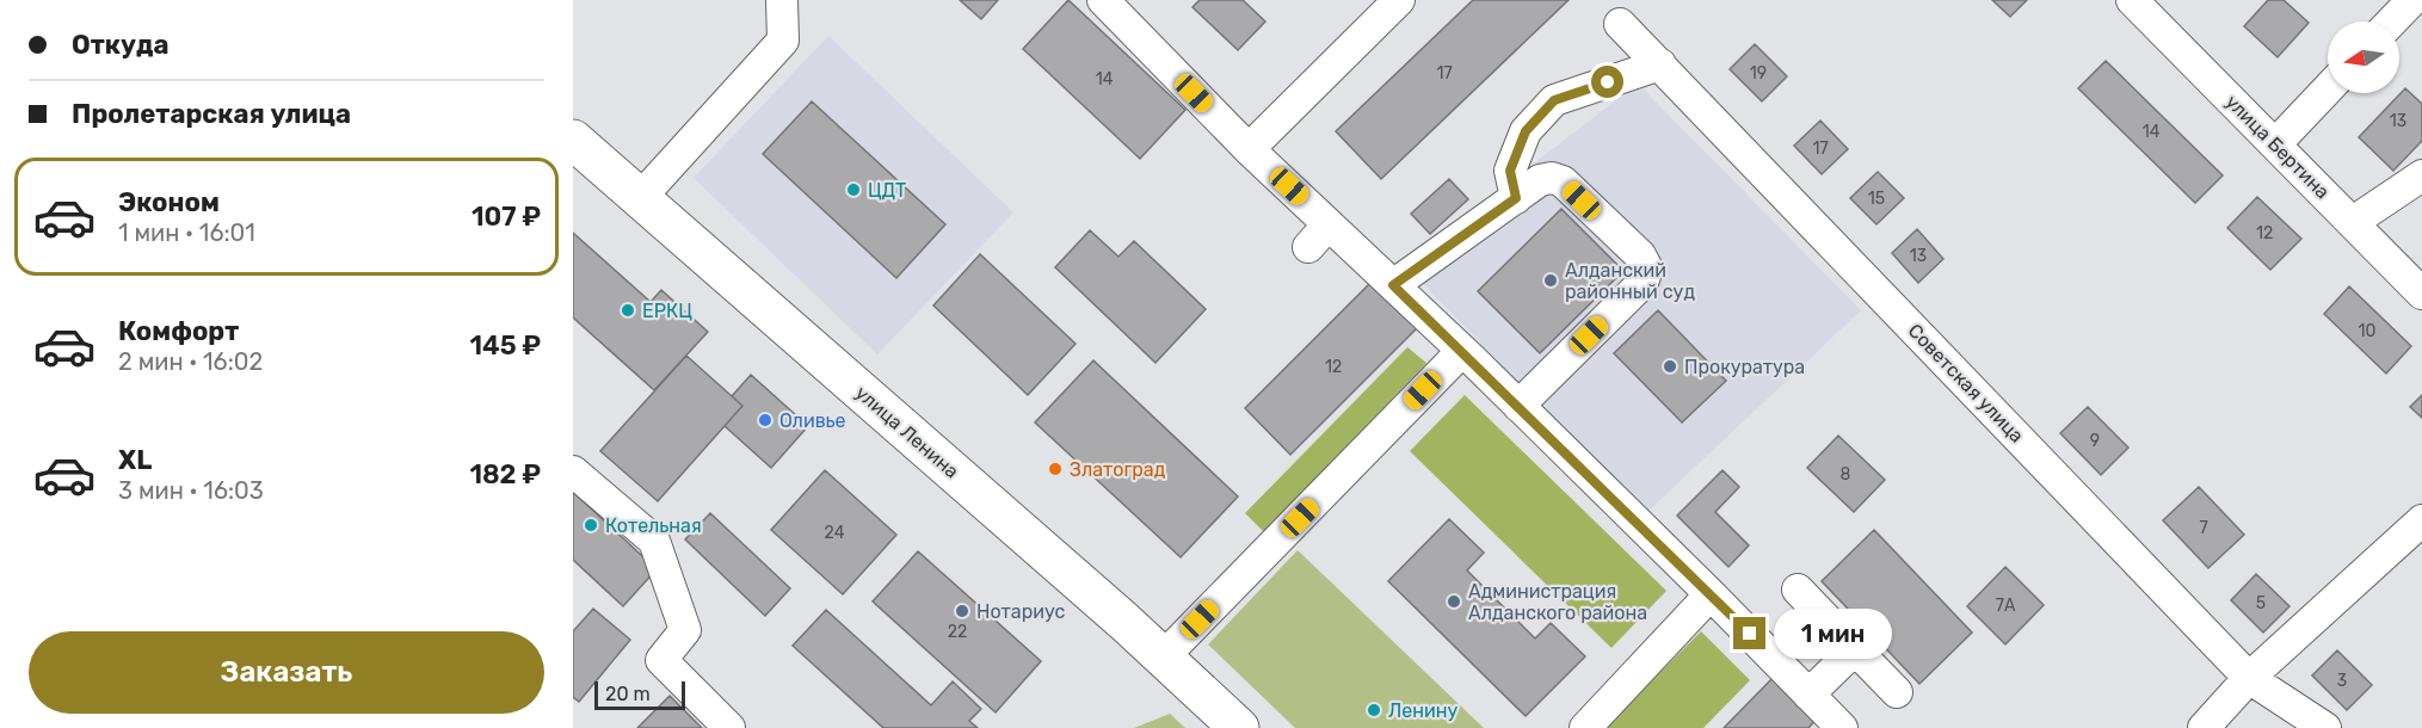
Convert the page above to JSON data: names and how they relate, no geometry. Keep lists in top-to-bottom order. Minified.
{"streets":{"main road":["улица Ленина"],"street":["улица Бертина","Советская улица"]},"places":["ЦДТ","Алданский районный суд","ЕРКЦ","Прокуратура","Оливье","Златоград","Котельная","Администрация Алданского района","Нотариус","Ленину"],"house_numbers":["17","19","14","13","14","17","15","12","13","10","12","9","8","7","24","5","7А","22","3"],"scale_bar":"20 m","north":"left","page":{"banner":["Откуда","Пролетарская улица"],"list":[{"name":"Эконом","note":"1 мин · 16:01","value":"107 ₽"},{"name":"Комфорт","note":"2 мин · 16:02","value":"145 ₽"},{"name":"XL","note":"3 мин · 16:03","value":"182 ₽"}],"bubble":"1 мин","buttons":"Заказать","scale":"20 m"}}
